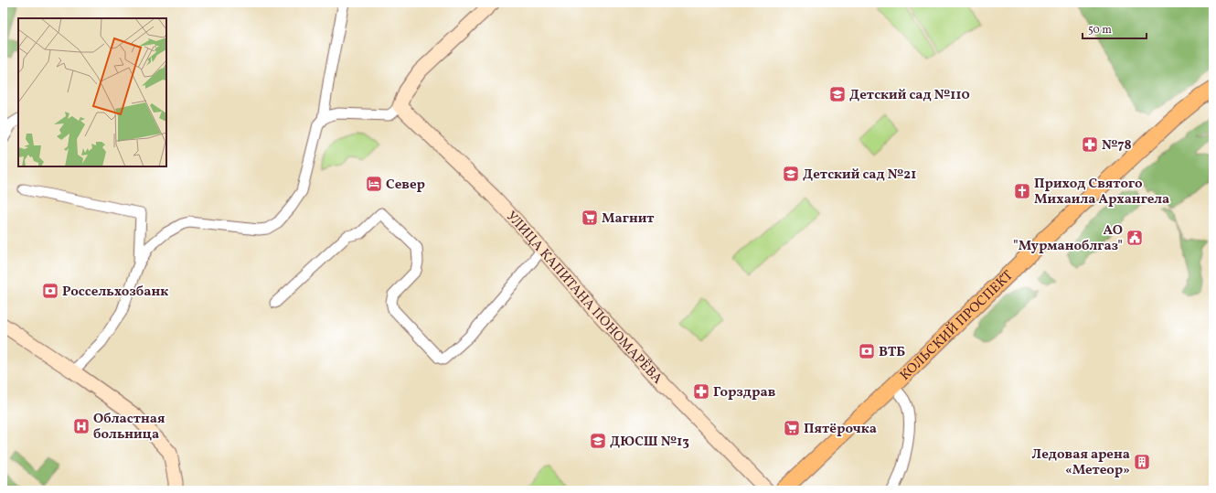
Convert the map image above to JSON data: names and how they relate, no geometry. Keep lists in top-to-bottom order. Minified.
{"streets":{"main road":["КОЛЬСКИЙ ПРОСПЕКТ"],"street":["УЛИЦА КАПИТАНА ПОНОМАРЁВА"]},"places":{"school or university":["Детский сад №110","Детский сад №21","ДЮСШ №13"],"pharmacy":["№78","Горздрав"],"hotel":["Север"],"church":["Приход Святого Михаила Архангела"],"supermarket":["Магнит","Пятёрочка"],"public building":["AO \"Мурманоблгаз\""],"bank":["Россельхозбанк","ВТБ"],"hospital":["Областная больница"],"building":["Ледовая арена «Метеор»"]},"scale_bar":"50 m"}
